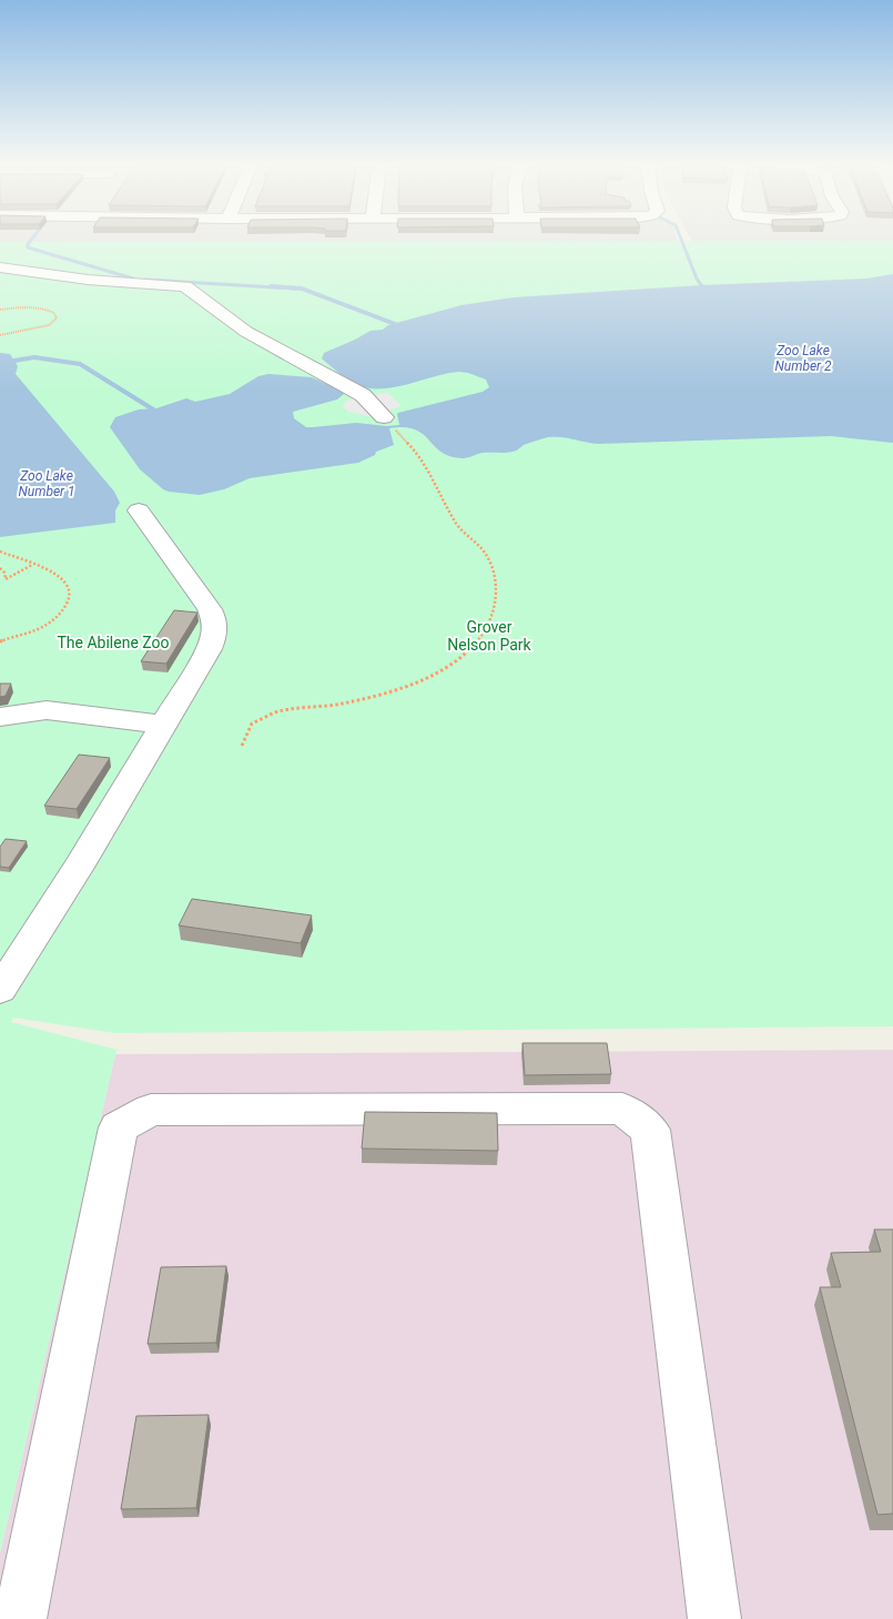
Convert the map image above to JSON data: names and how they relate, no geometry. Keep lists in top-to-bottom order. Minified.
{"water":["Zoo Lake Number 2","Zoo Lake Number 1"],"parks":["Grover Nelson Park","The Abilene Zoo"]}
